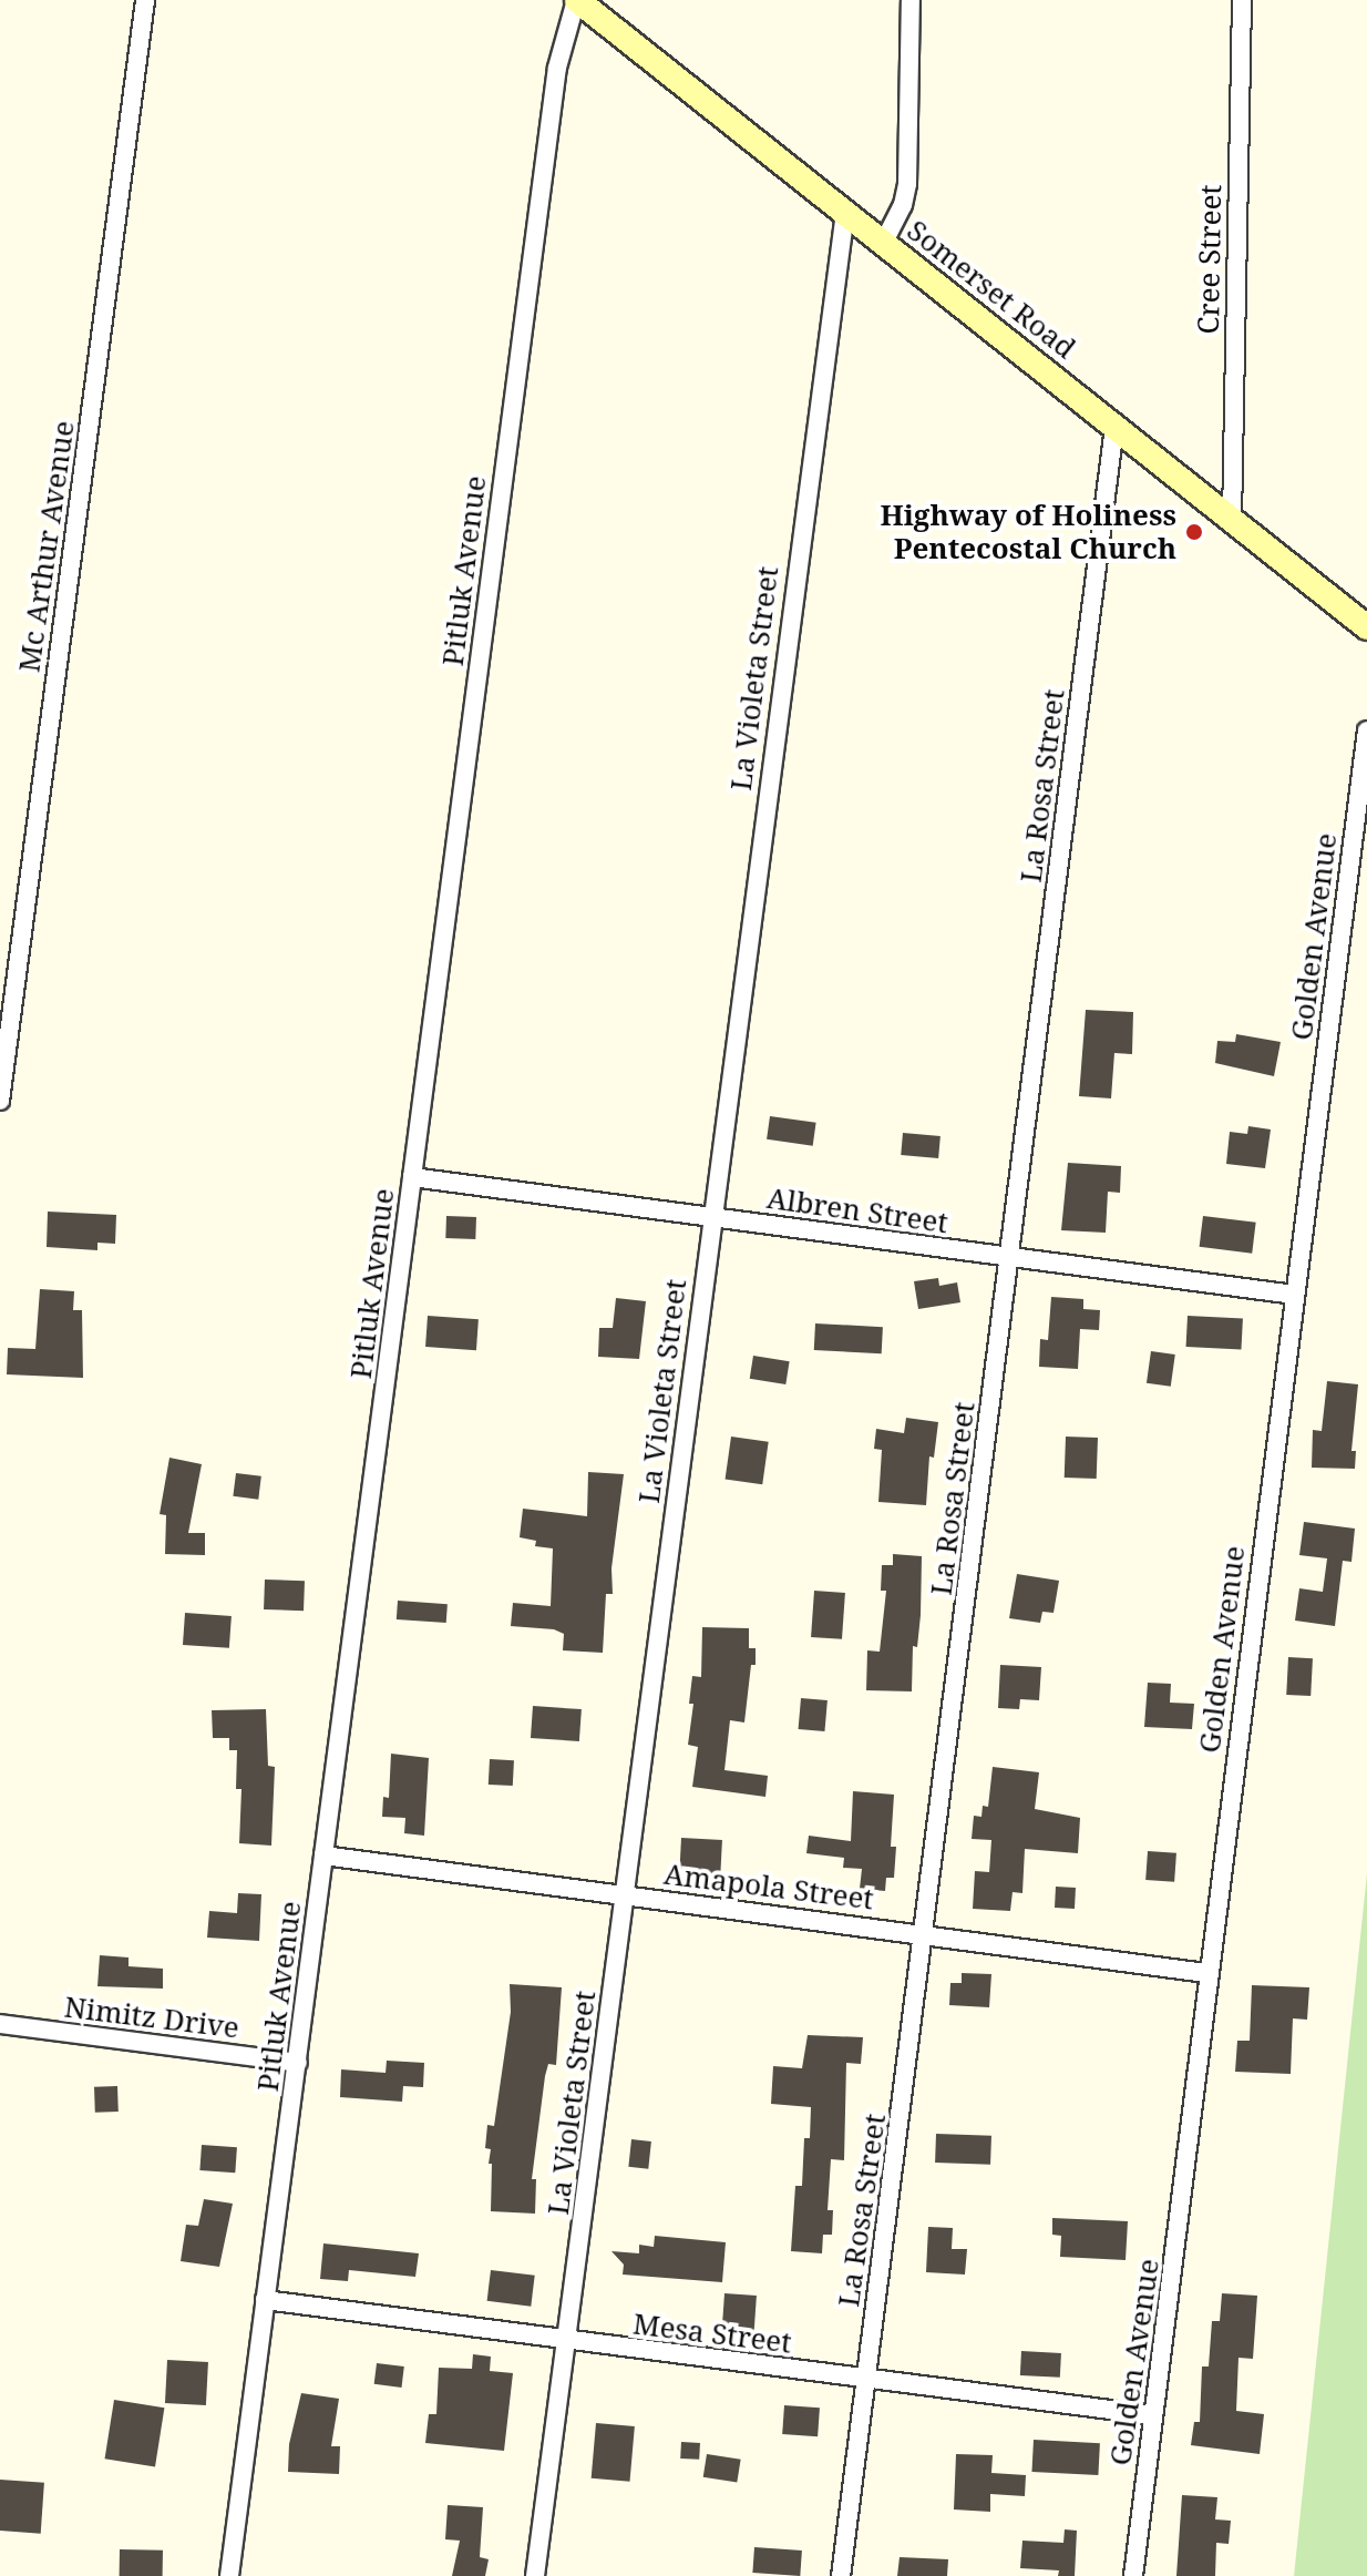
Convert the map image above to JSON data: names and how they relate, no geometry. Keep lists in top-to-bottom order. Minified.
{"streets":{"main road":["Somerset Road"],"street":["Cree Street","Mc Arthur Avenue","Pitluk Avenue","La Violeta Street","La Rosa Street","Golden Avenue","Albren Street","Amapola Street","Nimitz Drive","Mesa Street"]},"crossings":[["Cree Street","Somerset Road"],["Somerset Road","Pitluk Avenue"],["Somerset Road","La Violeta Street"],["Somerset Road","La Rosa Street"],["Pitluk Avenue","Albren Street"],["Pitluk Avenue","Amapola Street"],["Pitluk Avenue","Nimitz Drive"],["Pitluk Avenue","Mesa Street"],["La Violeta Street","Albren Street"],["La Violeta Street","Amapola Street"],["La Violeta Street","Mesa Street"],["La Rosa Street","Albren Street"],["La Rosa Street","Amapola Street"],["La Rosa Street","Mesa Street"],["Golden Avenue","Albren Street"],["Golden Avenue","Amapola Street"],["Golden Avenue","Mesa Street"]],"places":["Highway of Holiness Pentecostal Church"]}
